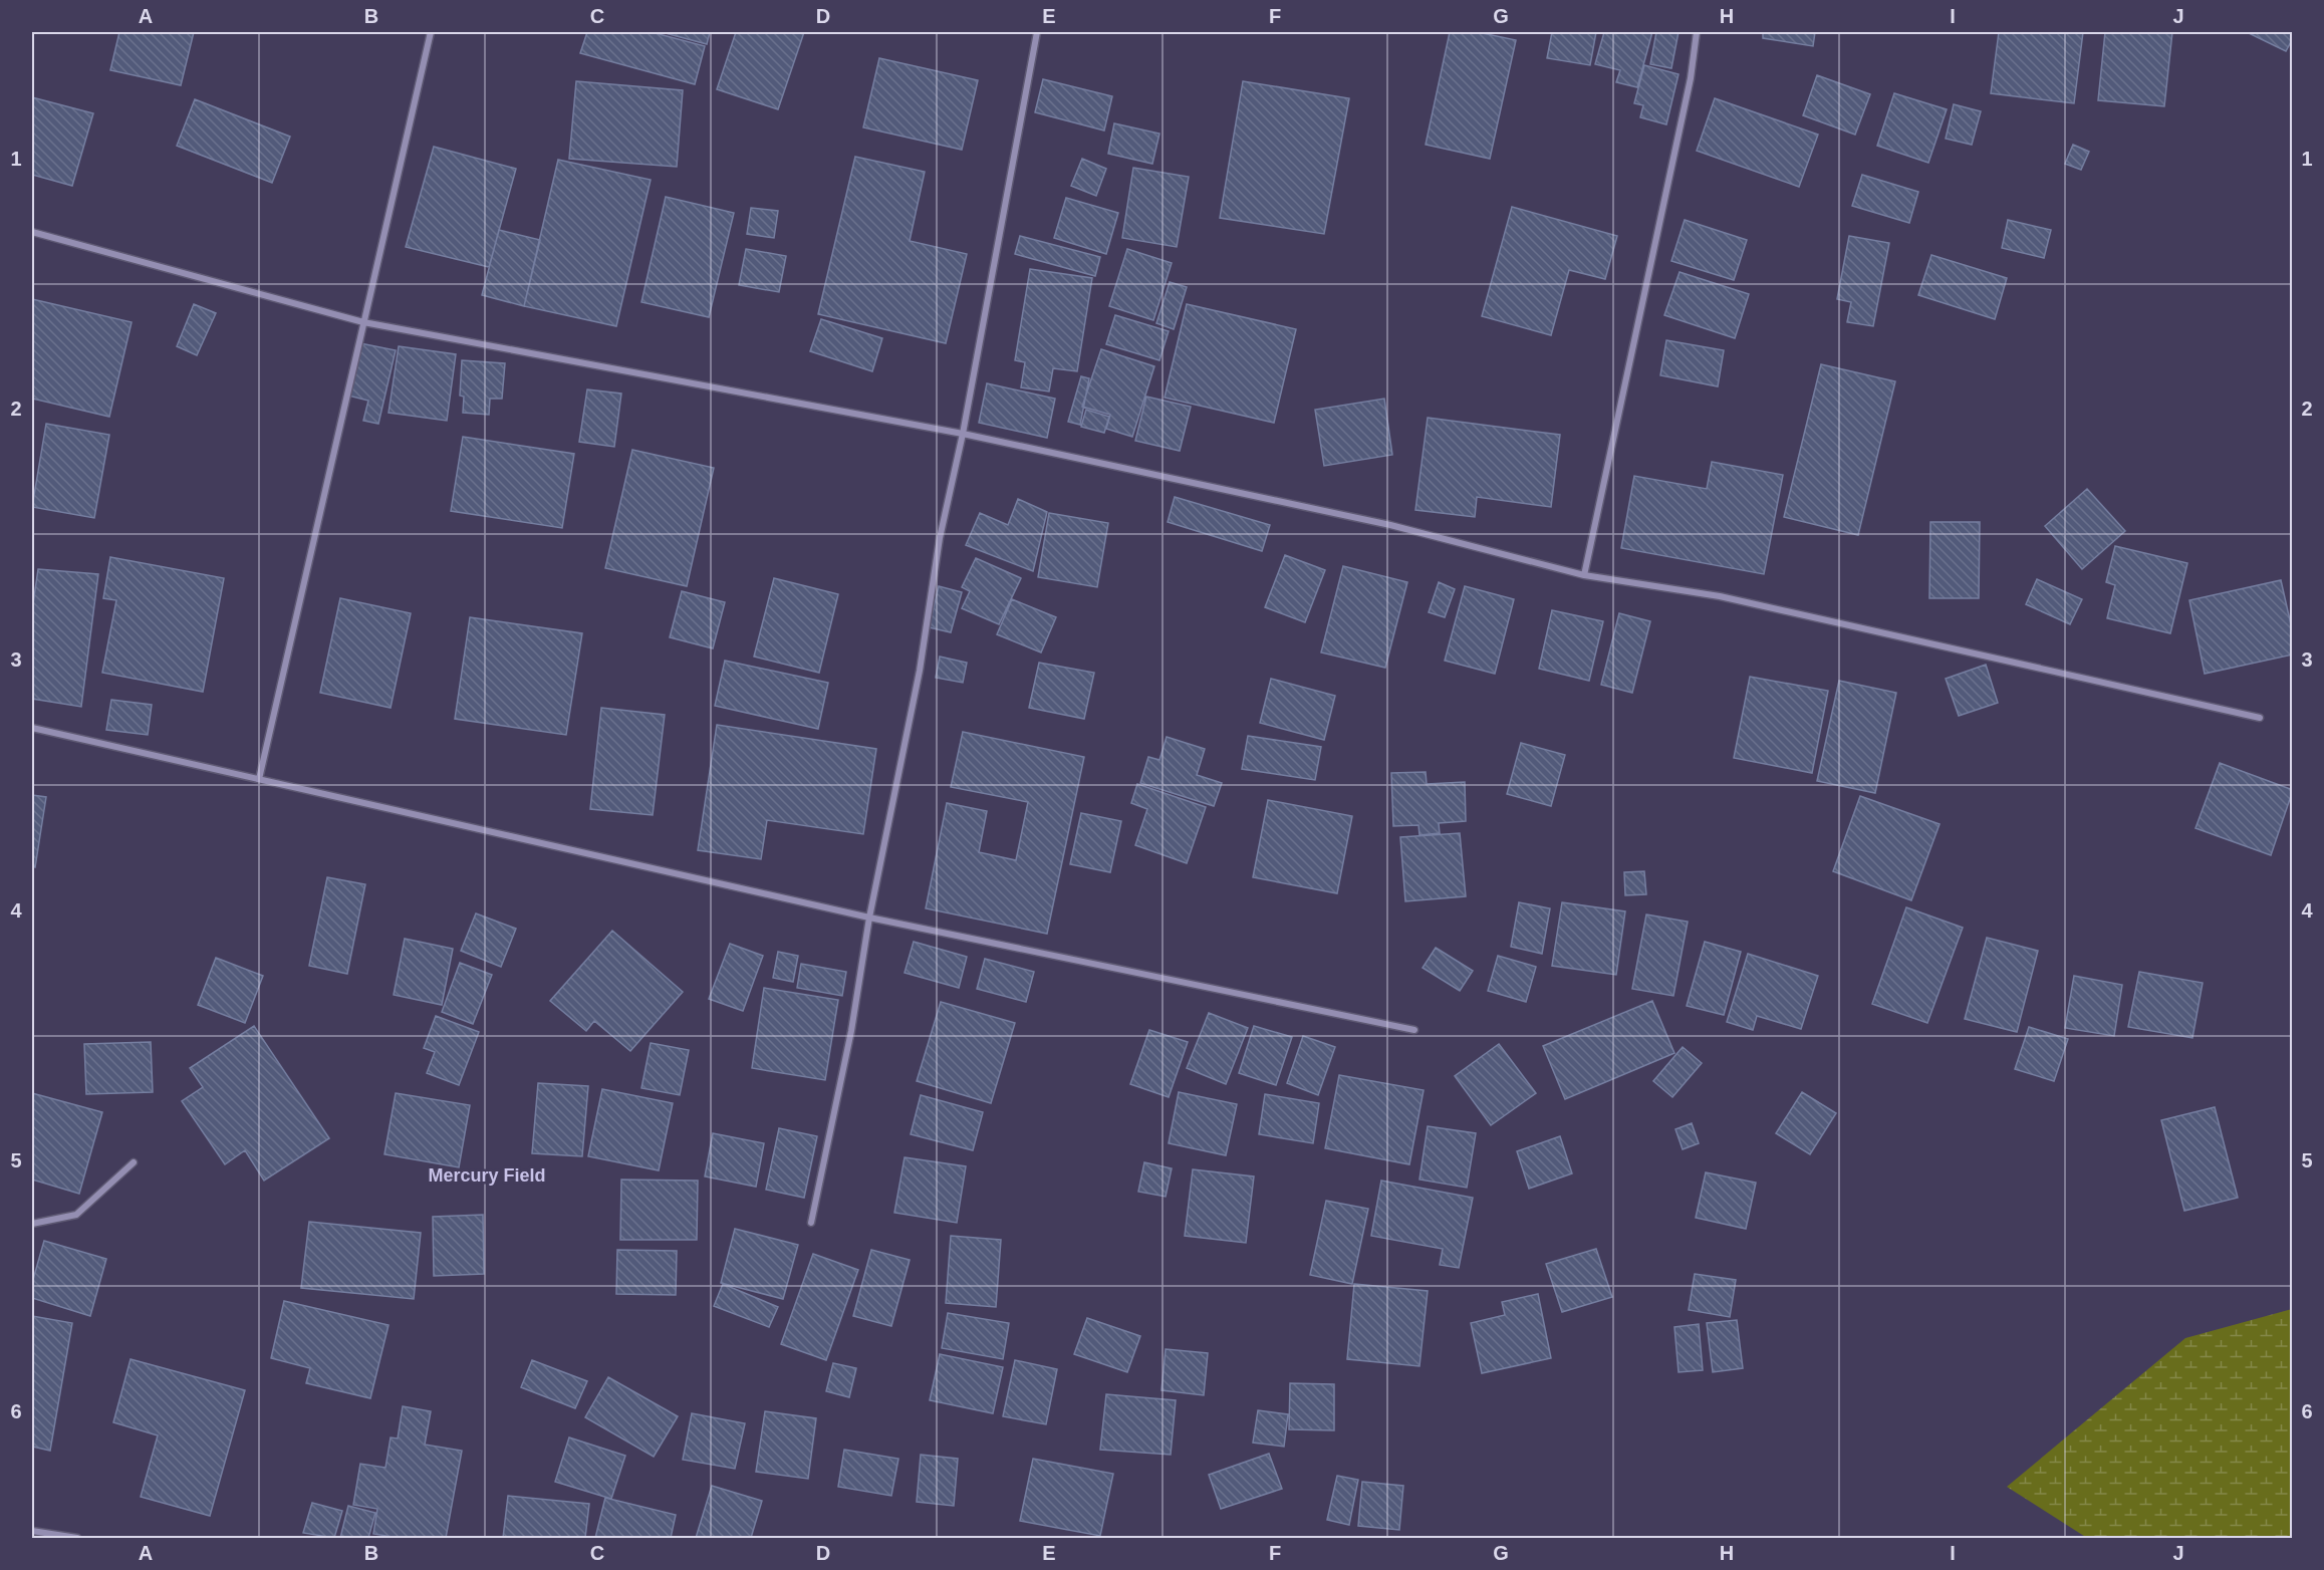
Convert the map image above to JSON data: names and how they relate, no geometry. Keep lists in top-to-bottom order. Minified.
{"districts":["Mercury Field"],"grid":{"columns":["A","B","C","D","E","F","G","H","I","J"],"rows":["1","2","3","4","5","6"]}}
